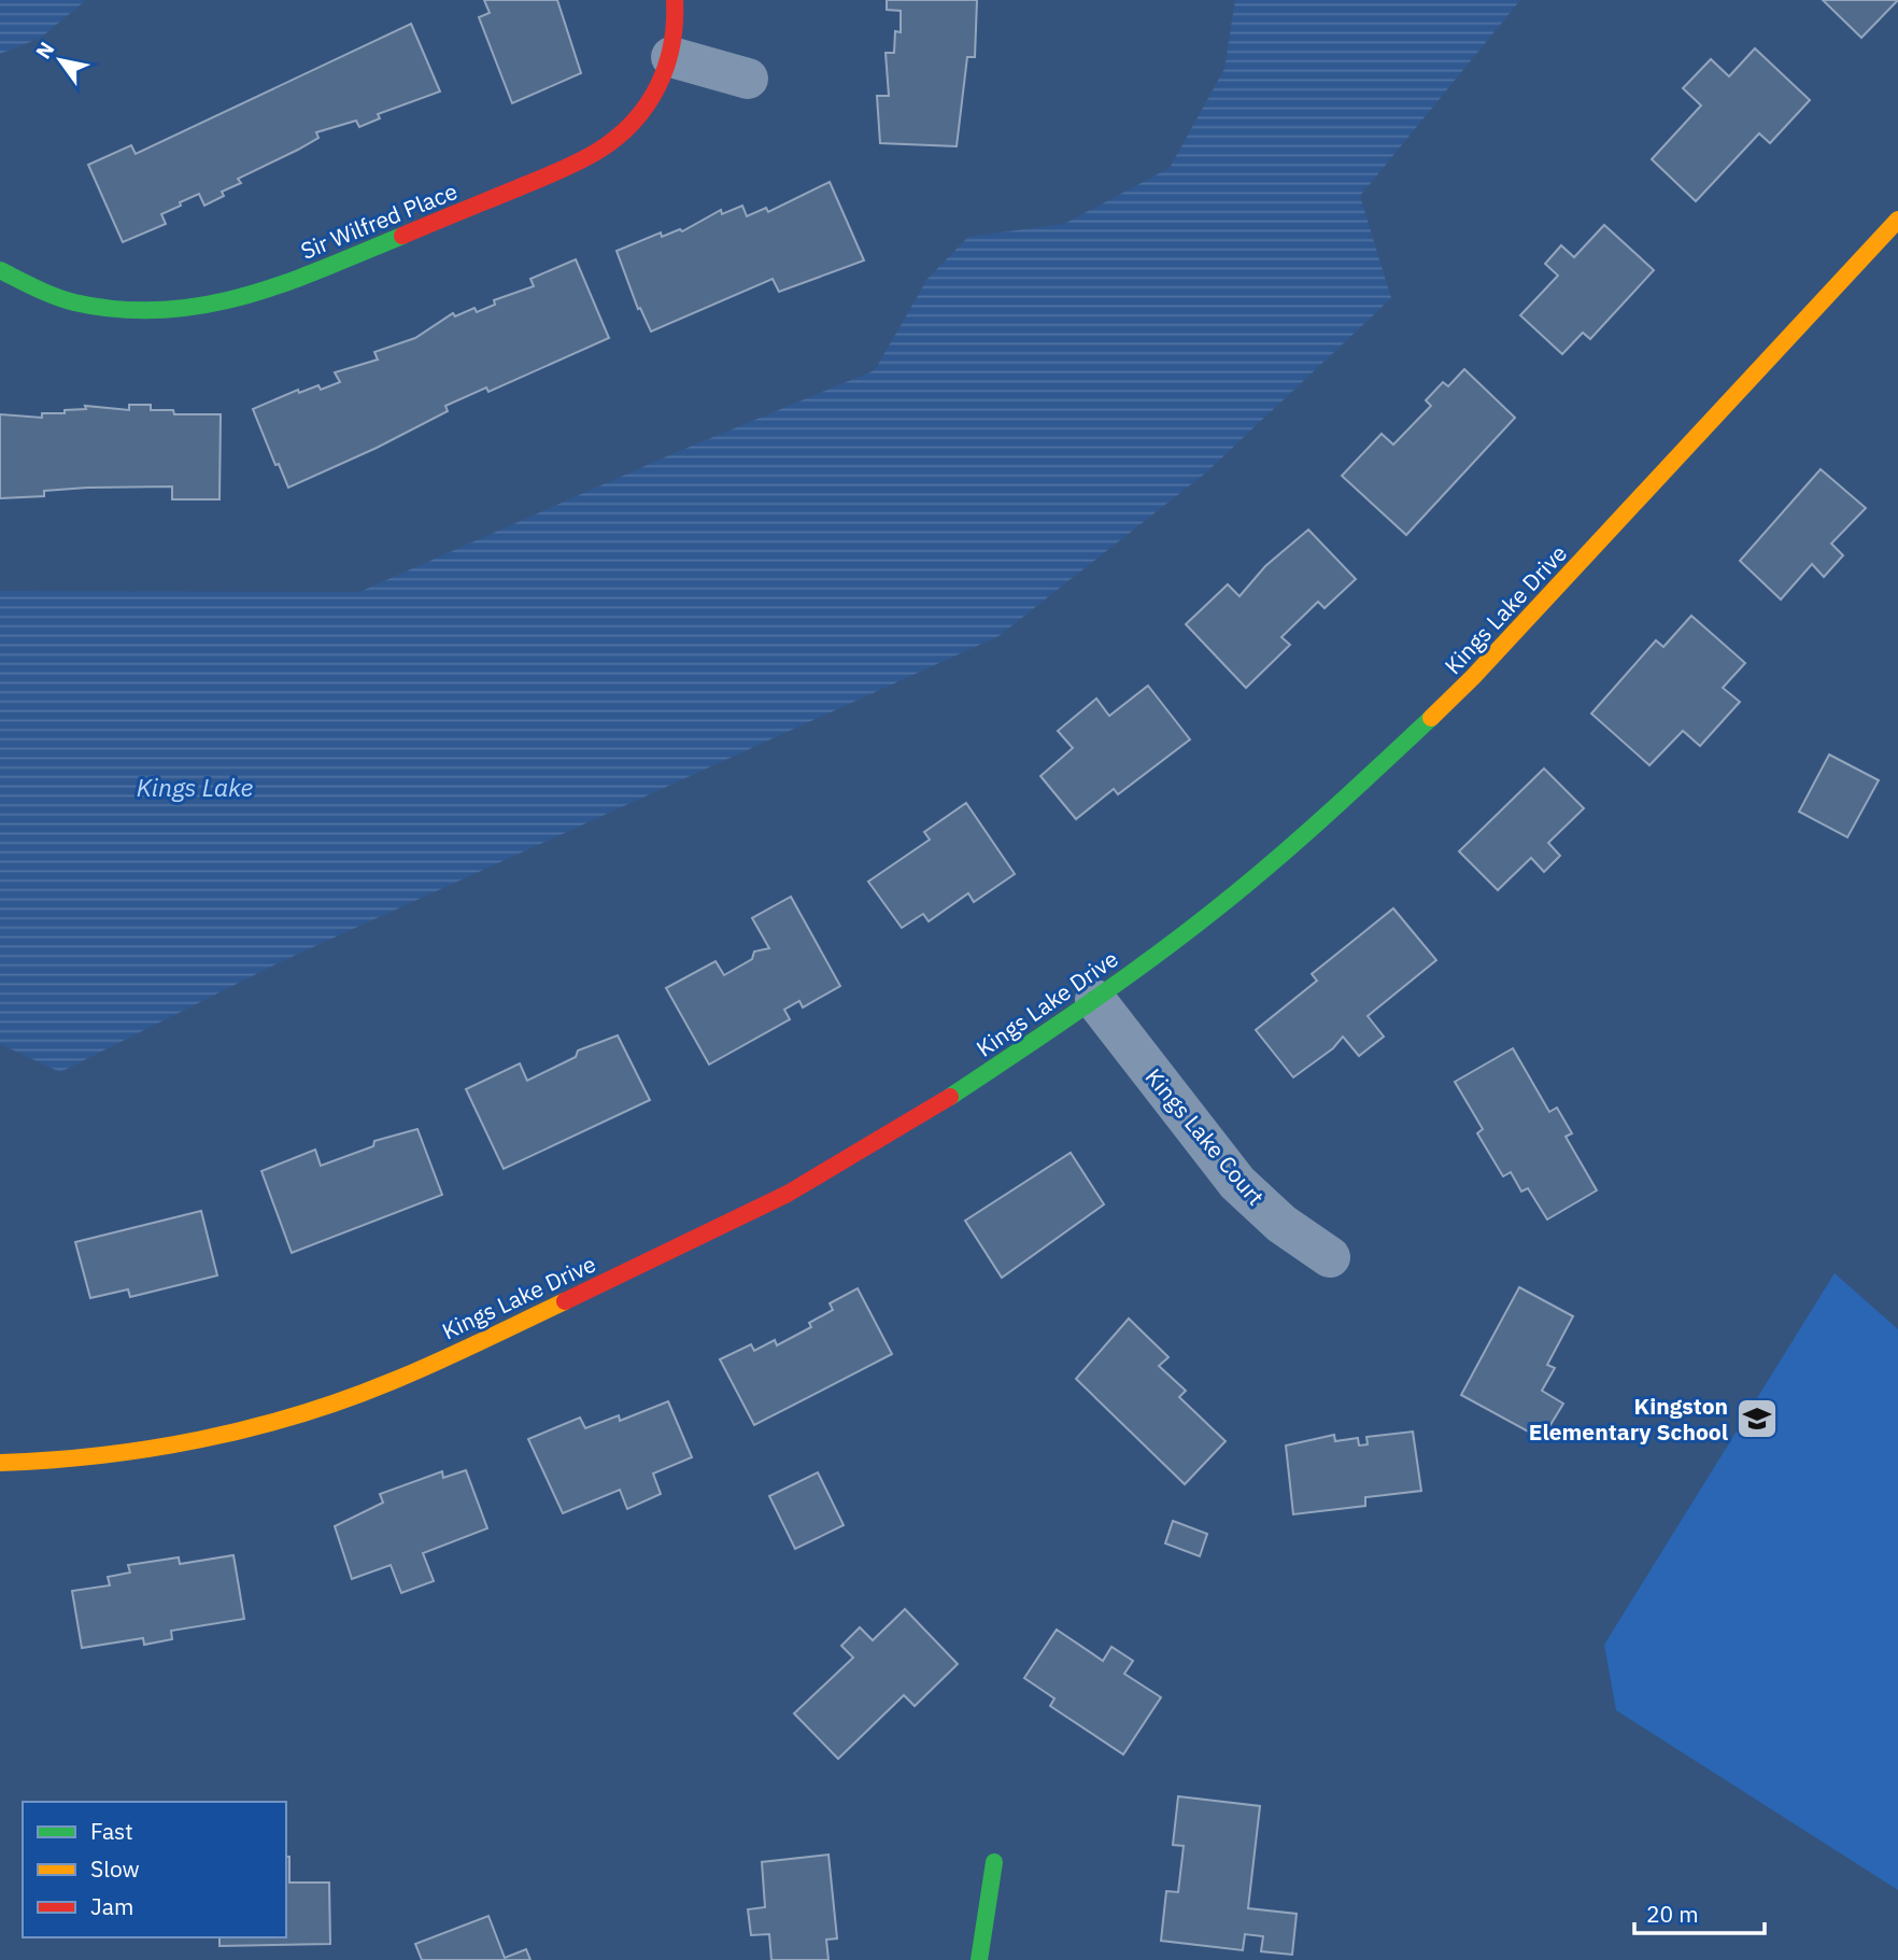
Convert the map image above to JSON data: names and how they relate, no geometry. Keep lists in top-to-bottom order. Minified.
{"streets":{"street":["Sir Wilfred Place","Kings Lake Drive","Kings Lake Court"]},"crossings":[["Kings Lake Drive","Kings Lake Court"]],"water":["Kings Lake"],"places":{"school or university":["Kingston Elementary School"]},"legend":["Fast","Slow","Jam"],"scale_bar":"20 m","north":"top left"}
